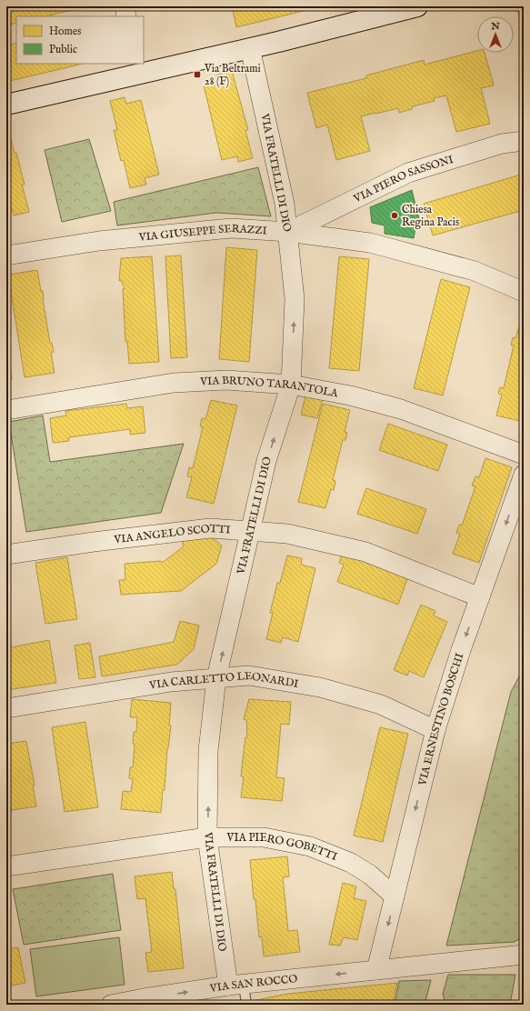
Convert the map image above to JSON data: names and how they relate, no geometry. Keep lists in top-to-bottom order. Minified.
{"streets":{"street":["VIA FRATELLI DI DIO","VIA PIERO SASSONI","VIA GIUSEPPE SERAZZI","VIA BRUNO TARANTOLA","VIA ANGELO SCOTTI","VIA CARLETTO LEONARDI","VIA ERNESTINO BOSCHI","VIA PIERO GOBETTI","VIA SAN ROCCO"]},"crossings":[["VIA FRATELLI DI DIO","VIA PIERO SASSONI"],["VIA FRATELLI DI DIO","VIA GIUSEPPE SERAZZI"],["VIA FRATELLI DI DIO","VIA BRUNO TARANTOLA"],["VIA FRATELLI DI DIO","VIA ANGELO SCOTTI"],["VIA FRATELLI DI DIO","VIA CARLETTO LEONARDI"],["VIA FRATELLI DI DIO","VIA PIERO GOBETTI"],["VIA FRATELLI DI DIO","VIA SAN ROCCO"],["VIA PIERO SASSONI","VIA GIUSEPPE SERAZZI"],["VIA ANGELO SCOTTI","VIA ERNESTINO BOSCHI"],["VIA CARLETTO LEONARDI","VIA ERNESTINO BOSCHI"],["VIA ERNESTINO BOSCHI","VIA PIERO GOBETTI"],["VIA ERNESTINO BOSCHI","VIA SAN ROCCO"]],"one_way":["VIA FRATELLI DI DIO","VIA ERNESTINO BOSCHI"],"places":{"transit":["Via Beltrami 28 (F)"],"other":["Chiesa Regina Pacis"]},"legend":["Homes","Public"],"north":"top"}
